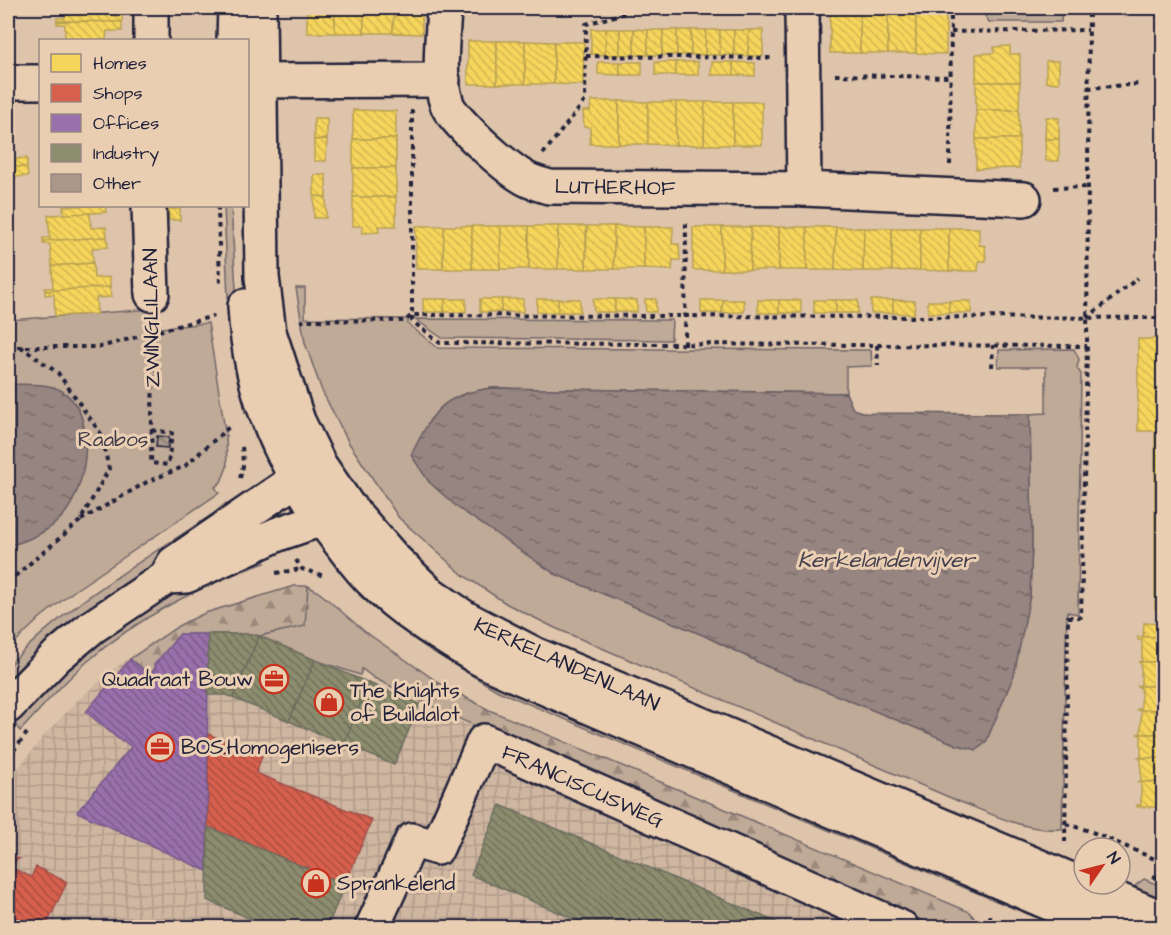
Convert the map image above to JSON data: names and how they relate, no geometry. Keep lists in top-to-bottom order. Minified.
{"streets":{"street":["LUTHERHOF","ZWINGLILAAN","KERKELANDENLAAN","FRANCISCUSWEG"]},"water":["Kerkelandenvijver"],"parks":["Raabos"],"places":{"office":["Quadraat Bouw","BOS.Homogenisers"],"shop":["The Knights of Buildalot","Sprankelend"]},"legend":["Homes","Shops","Offices","Industry","Other"],"north":"top right"}
